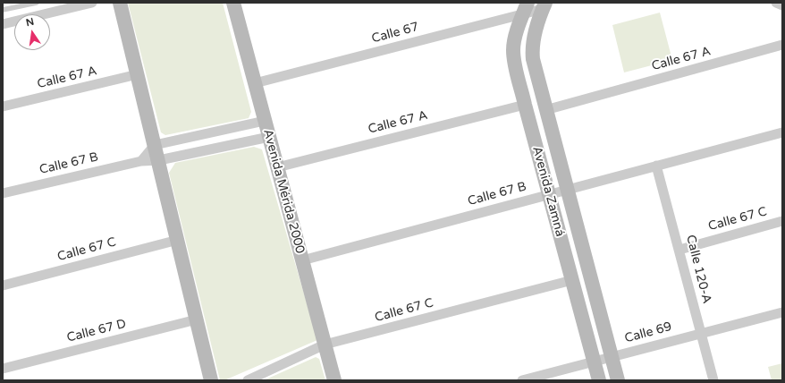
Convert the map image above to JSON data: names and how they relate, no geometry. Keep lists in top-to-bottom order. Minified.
{"streets":{"main road":["Avenida Mérida 2000","Avenida Zamná"],"street":["Calle 67","Calle 67 A","Calle 67 B","Calle 67 C","Calle 120-A","Calle 67 D","Calle 69"]},"crossings":[["Calle 67","Avenida Mérida 2000"],["Calle 67","Avenida Zamná"],["Calle 67 A","Avenida Mérida 2000"],["Calle 67 A","Avenida Zamná"],["Calle 67 B","Avenida Mérida 2000"],["Calle 67 B","Avenida Zamná"],["Calle 67 B","Calle 120-A"],["Avenida Mérida 2000","Calle 67 C"],["Avenida Zamná","Calle 67 C"],["Avenida Zamná","Calle 69"],["Calle 67 C","Calle 120-A"],["Calle 120-A","Calle 69"]],"north":"top"}
